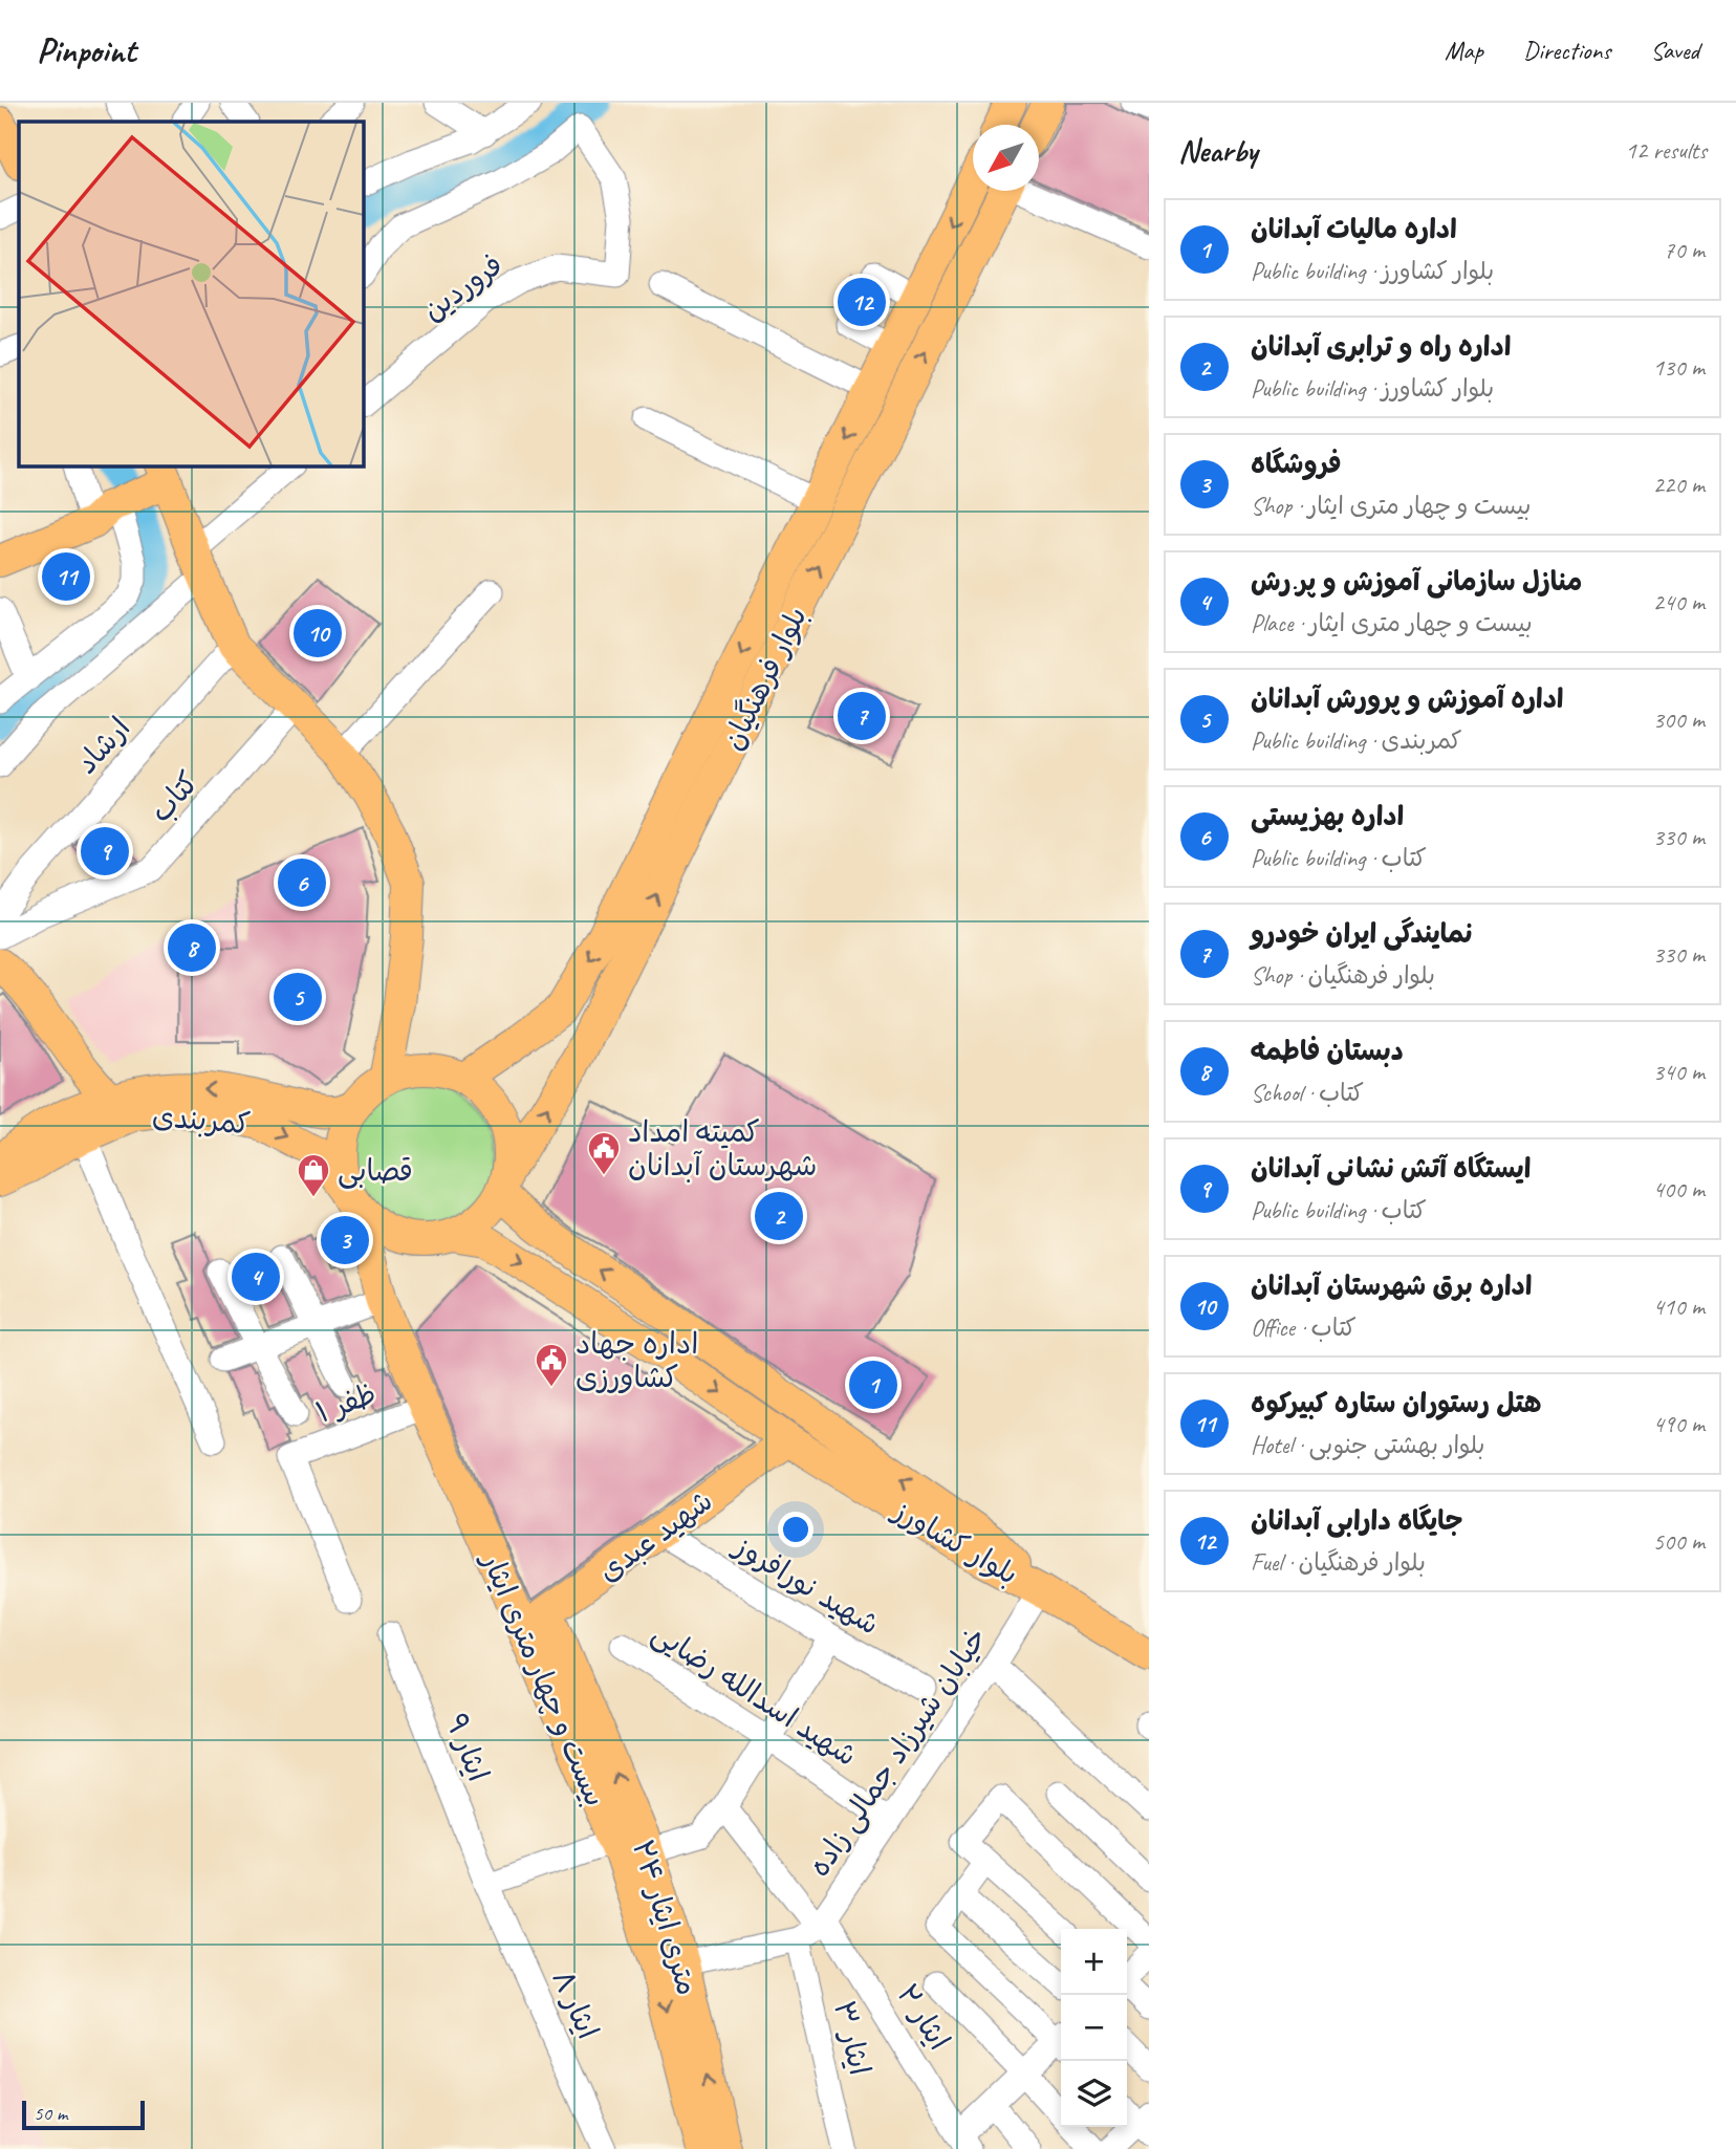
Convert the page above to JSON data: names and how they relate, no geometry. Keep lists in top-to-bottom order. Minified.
{"streets":{"main road":["بلوار فرهنگیان","کمربندی","شهید عبدی","بلوار کشاورز","بیست و چهار متری ایثار","۲۴ متری ایثار"],"street":["فروردین","ارشاد","کتاب","ظفر ۱","شهید نورافروز","شهید اسدالله رضایی","ایثار ۹","خیابان شیرزاد جمالی زاده","ایثار ۸","ایثار ۲","ایثار ۳"]},"crossings":[["بلوار فرهنگیان","کمربندی"],["بلوار فرهنگیان","بلوار کشاورز"],["بلوار فرهنگیان","بیست و چهار متری ایثار"],["کمربندی","بلوار کشاورز"],["کمربندی","بیست و چهار متری ایثار"],["ظفر ۱","بیست و چهار متری ایثار"],["شهید عبدی","بلوار کشاورز"],["شهید عبدی","شهید نورافروز"],["شهید عبدی","بیست و چهار متری ایثار"],["شهید عبدی","۲۴ متری ایثار"],["بلوار کشاورز","بیست و چهار متری ایثار"],["بلوار کشاورز","خیابان شیرزاد جمالی زاده"],["بیست و چهار متری ایثار","۲۴ متری ایثار"],["شهید اسدالله رضایی","خیابان شیرزاد جمالی زاده"],["ایثار ۹","ایثار ۸"],["خیابان شیرزاد جمالی زاده","ایثار ۲"],["خیابان شیرزاد جمالی زاده","ایثار ۳"],["ایثار ۲","ایثار ۳"]],"one_way":["۲۴ متری ایثار"],"places":{"public building":["کمیته امداد شهرستان آبدانان","اداره جهاد کشاورزی"],"shop":["قصابی"]},"scale_bar":"50 m","north":"bottom left","page":{"header":"Pinpoint","nav":["Map","Directions","Saved"],"heading":["Nearby","12 results"],"list":[{"mark":"1","name":"اداره مالیات آبدانان","note":"Public building · بلوار کشاورز","value":"70 m"},{"mark":"2","name":"اداره راه و ترابری آبدانان","note":"Public building · بلوار کشاورز","value":"130 m"},{"mark":"3","name":"فروشگاه","note":"Shop · بیست و چهار متری ایثار","value":"220 m"},{"mark":"4","name":"منازل سازمانی آموزش و پر.رش","note":"Place · بیست و چهار متری ایثار","value":"240 m"},{"mark":"5","name":"اداره آموزش و پرورش آبدانان","note":"Public building · کمربندی","value":"300 m"},{"mark":"6","name":"اداره بهزیستی","note":"Public building · کتاب","value":"330 m"},{"mark":"7","name":"نمایندگی ایران خودرو","note":"Shop · بلوار فرهنگیان","value":"330 m"},{"mark":"8","name":"دبستان فاطمه","note":"School · کتاب","value":"340 m"},{"mark":"9","name":"ایستگاه آتش نشانی آبدانان","note":"Public building · کتاب","value":"400 m"},{"mark":"10","name":"اداره برق شهرستان آبدانان","note":"Office · کتاب","value":"410 m"},{"mark":"11","name":"هتل رستوران ستاره کبیرکوه","note":"Hotel · بلوار بهشتی جنوبی","value":"490 m"},{"mark":"12","name":"جایگاه دارابی آبدانان","note":"Fuel · بلوار فرهنگیان","value":"500 m"}],"pins":["12","11","10","7","9","6","8","5","2","3","4","1"],"map_buttons":["+","−"],"scale":"50 m"}}
